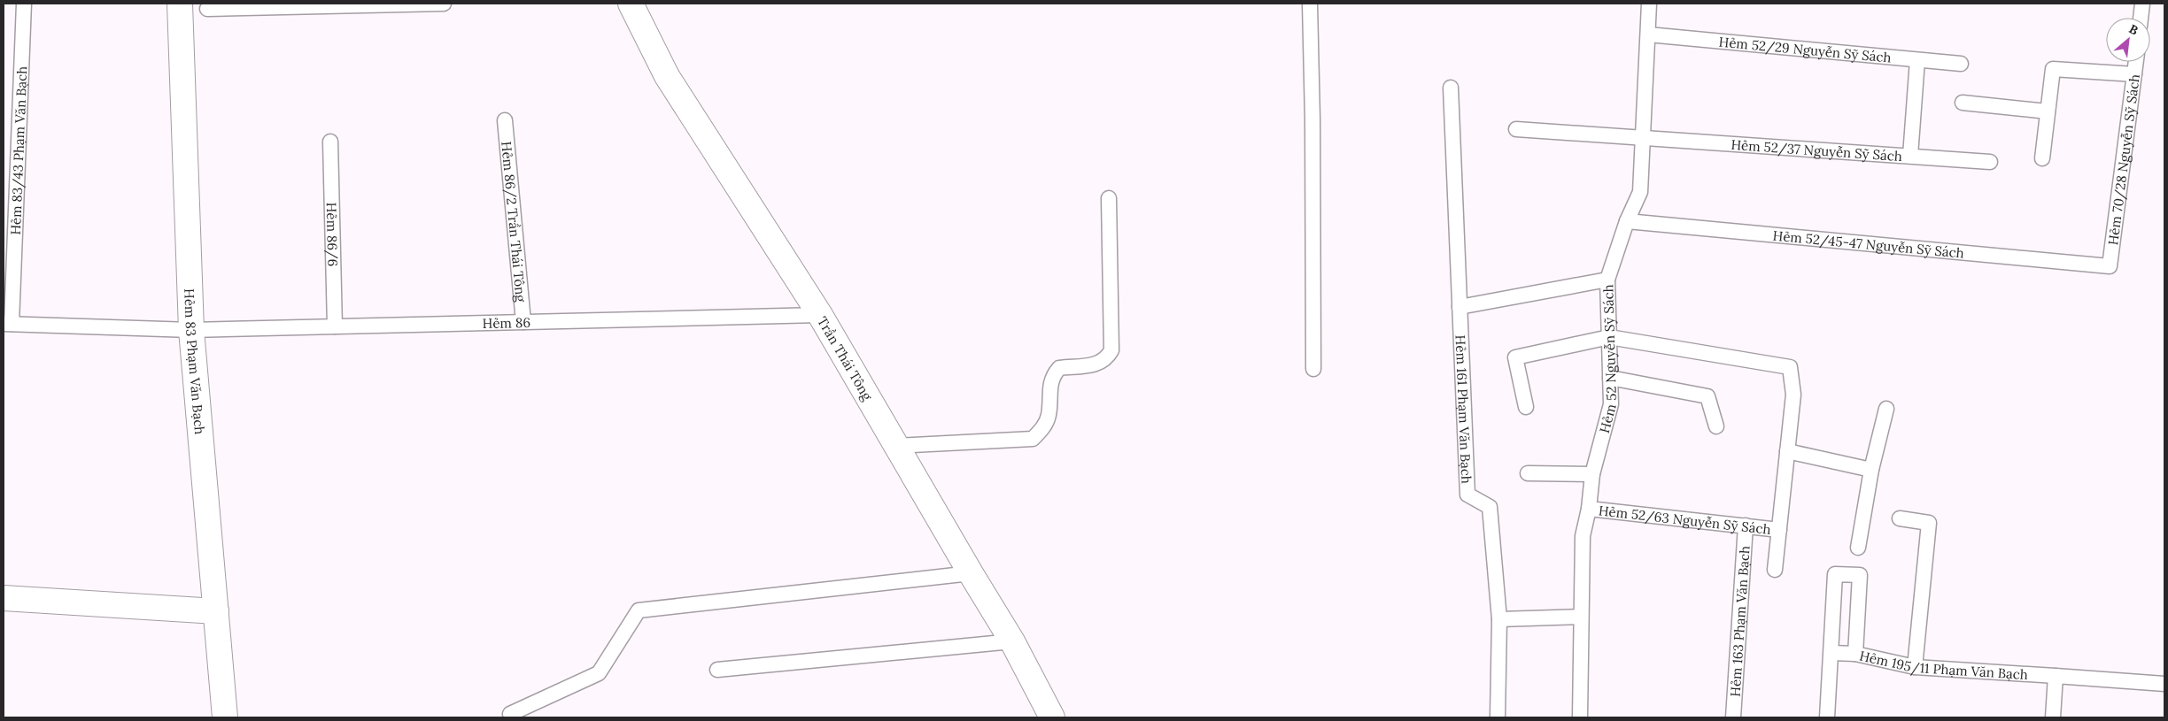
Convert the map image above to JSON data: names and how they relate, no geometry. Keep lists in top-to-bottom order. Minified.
{"streets":{"street":["Trần Thái Tông","Hẻm 83 Phạm Văn Bạch"],"lane":["Hẻm 52/29 Nguyễn Sỹ Sách","Hẻm 52/37 Nguyễn Sỹ Sách","Hẻm 83/43 Phạm Văn Bạch","Hẻm 70/28 Nguyễn Sỹ Sách","Hẻm 86/2 Trần Thái Tông","Hẻm 86/6","Hẻm 52/45-47 Nguyễn Sỹ Sách","Hẻm 86","Hẻm 52 Nguyễn Sỹ Sách","Hẻm 161 Phạm Văn Bạch","Hẻm 52/63 Nguyễn Sỹ Sách","Hẻm 163 Phạm Văn Bạch","Hẻm 195/11 Phạm Văn Bạch"]},"crossings":[["Hẻm 52/29 Nguyễn Sỹ Sách","Hẻm 52 Nguyễn Sỹ Sách"],["Hẻm 52/37 Nguyễn Sỹ Sách","Hẻm 52 Nguyễn Sỹ Sách"],["Hẻm 83/43 Phạm Văn Bạch","Hẻm 86"],["Hẻm 83/43 Phạm Văn Bạch","Hẻm 83 Phạm Văn Bạch"],["Hẻm 70/28 Nguyễn Sỹ Sách","Hẻm 52/45-47 Nguyễn Sỹ Sách"],["Hẻm 86/2 Trần Thái Tông","Hẻm 86"],["Hẻm 86/6","Hẻm 86"],["Hẻm 52/45-47 Nguyễn Sỹ Sách","Hẻm 52 Nguyễn Sỹ Sách"],["Hẻm 86","Trần Thái Tông"],["Hẻm 86","Hẻm 83 Phạm Văn Bạch"],["Hẻm 52 Nguyễn Sỹ Sách","Hẻm 52/63 Nguyễn Sỹ Sách"],["Hẻm 52/63 Nguyễn Sỹ Sách","Hẻm 163 Phạm Văn Bạch"]],"north":"top right"}
